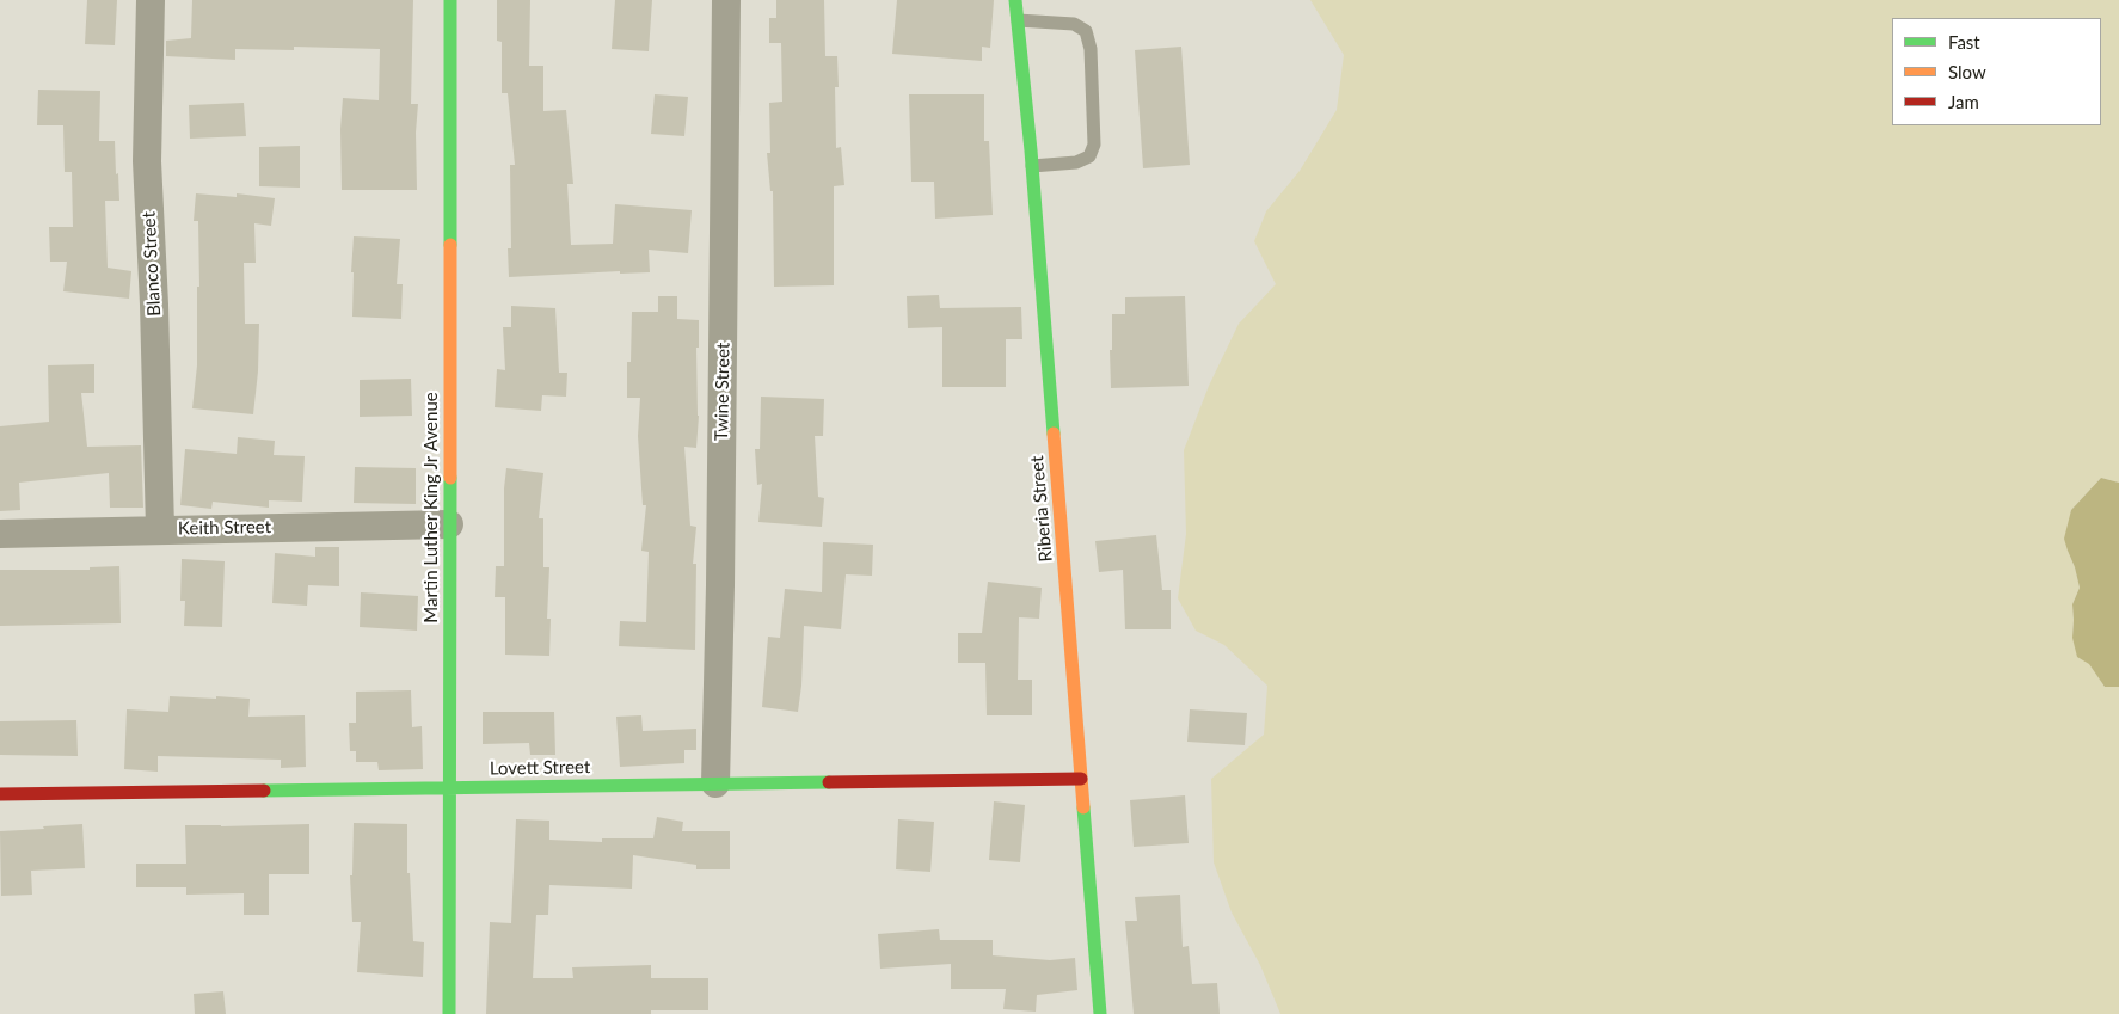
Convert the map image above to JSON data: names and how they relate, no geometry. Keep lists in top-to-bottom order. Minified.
{"streets":{"street":["Blanco Street","Twine Street","Martin Luther King Jr Avenue","Riberia Street","Keith Street","Lovett Street"]},"crossings":[["Blanco Street","Keith Street"],["Twine Street","Lovett Street"],["Martin Luther King Jr Avenue","Keith Street"],["Martin Luther King Jr Avenue","Lovett Street"],["Riberia Street","Lovett Street"]],"legend":["Fast","Slow","Jam"]}
